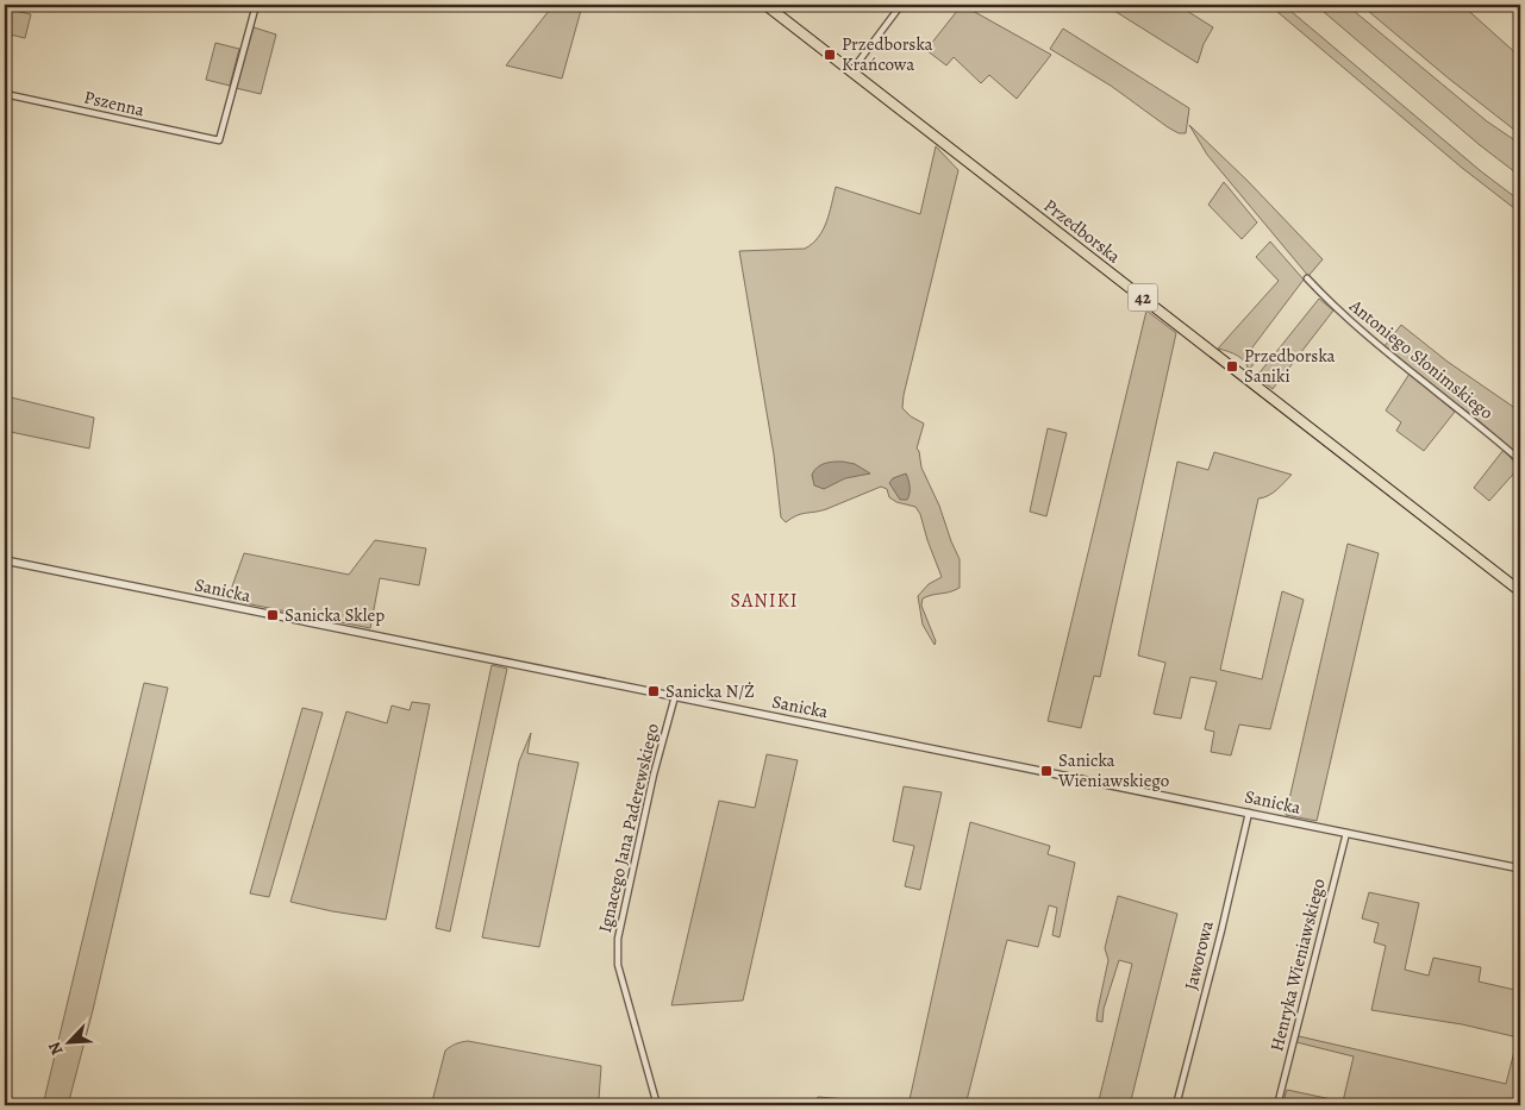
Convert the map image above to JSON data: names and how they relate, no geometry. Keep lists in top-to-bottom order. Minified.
{"streets":{"main road":["Przedborska","42"],"street":["Pszenna","Antoniego Słonimskiego","Sanicka","Ignacego Jana Paderewskiego","Jaworowa","Henryka Wieniawskiego"]},"crossings":[["Sanicka","Ignacego Jana Paderewskiego"],["Sanicka","Jaworowa"],["Sanicka","Henryka Wieniawskiego"]],"districts":["SANIKI"],"places":{"transit":["Przedborska Krańcowa","Przedborska Saniki","Sanicka Sklep","Sanicka N/Ż","Sanicka Wieniawskiego"]},"north":"bottom left"}
